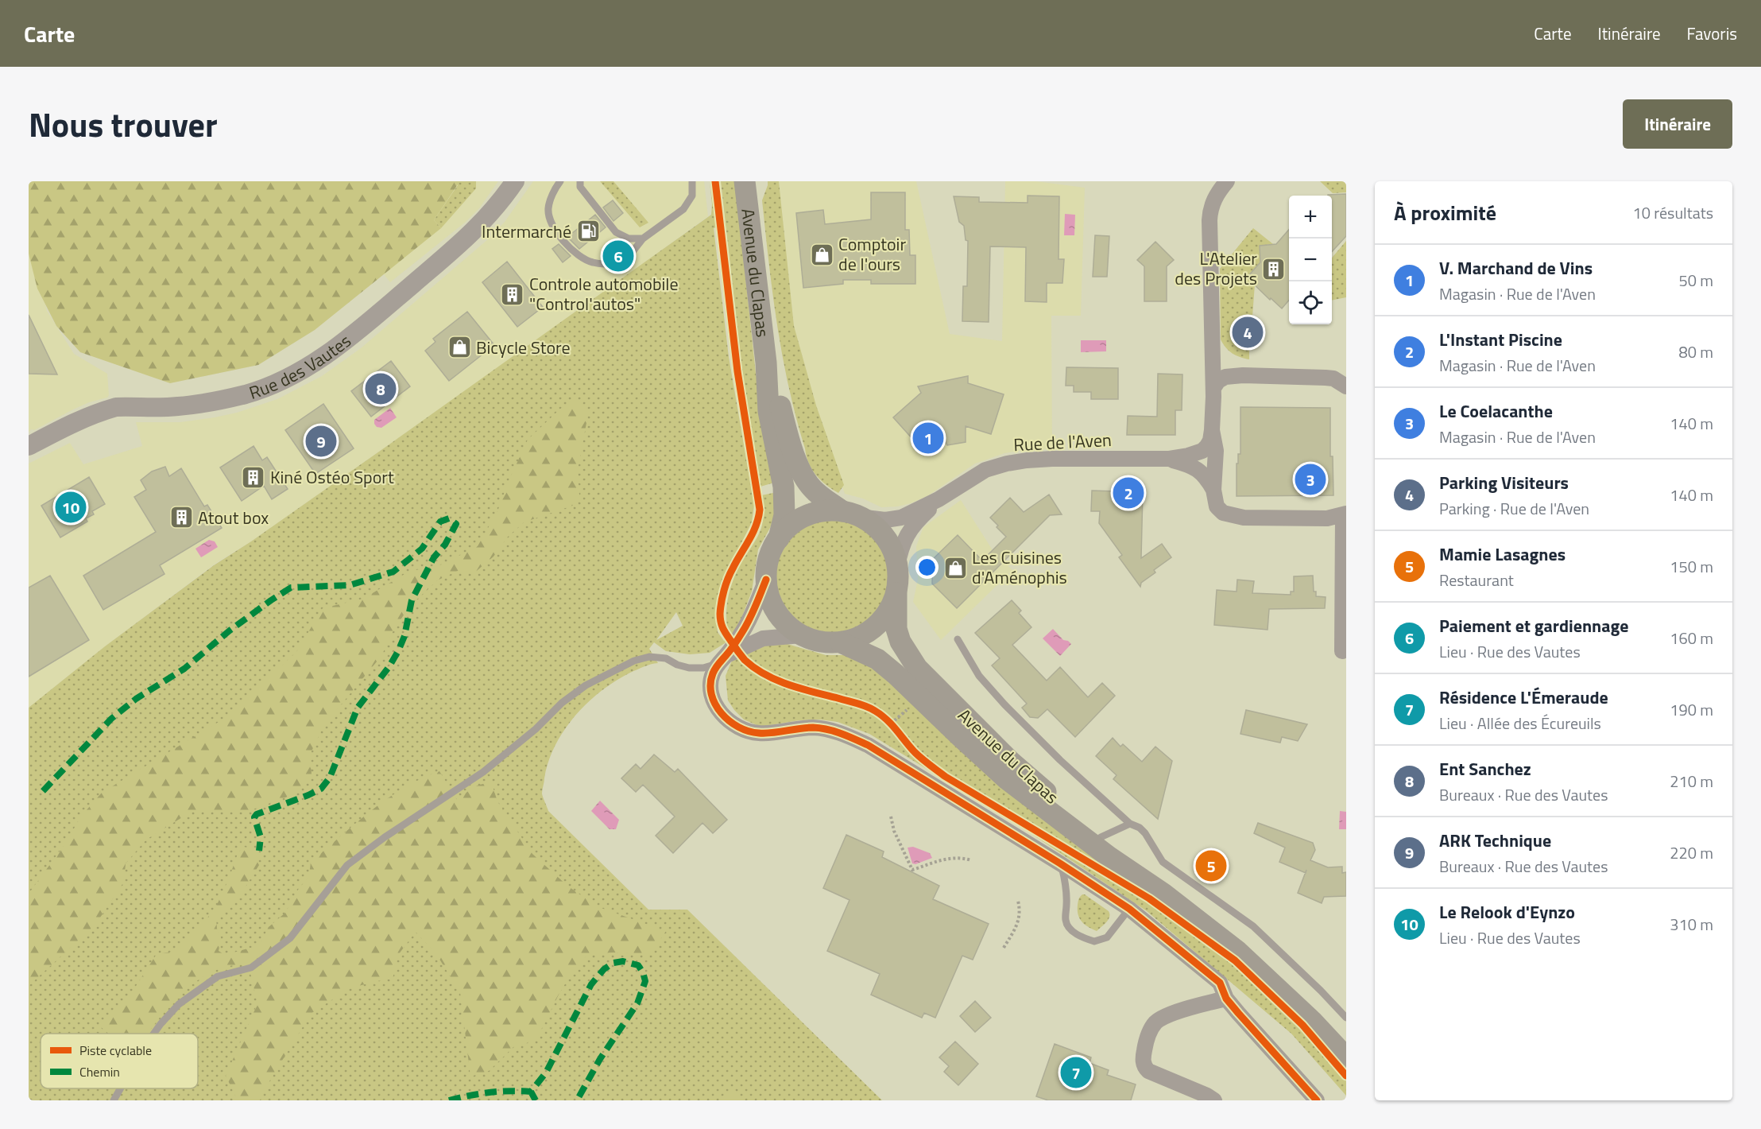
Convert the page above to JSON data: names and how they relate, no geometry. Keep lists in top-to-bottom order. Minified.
{"streets":{"main road":["Avenue du Clapas"],"street":["Rue des Vautes","Rue de l'Aven"]},"crossings":[["Avenue du Clapas","Rue de l'Aven"]],"places":{"fuel station":["Intermarché"],"shop":["Comptoir de l'ours","Bicycle Store","Les Cuisines d'Aménophis"],"building":["L'Atelier des Projets","Controle automobile \"Control'autos\"","Kiné Ostéo Sport","Atout box"]},"legend":["Piste cyclable","Chemin"],"page":{"header":"Carte","nav":["Carte","Itinéraire","Favoris"],"title":"Nous trouver","buttons":"Itinéraire","heading":["À proximité","10 résultats"],"map_buttons":["+","−"],"pins":["6","4","8","1","9","3","2","10","5","7"],"list":[{"mark":"1","name":"V. Marchand de Vins","note":"Magasin · Rue de l'Aven","value":"50 m"},{"mark":"2","name":"L'Instant Piscine","note":"Magasin · Rue de l'Aven","value":"80 m"},{"mark":"3","name":"Le Coelacanthe","note":"Magasin · Rue de l'Aven","value":"140 m"},{"mark":"4","name":"Parking Visiteurs","note":"Parking · Rue de l'Aven","value":"140 m"},{"mark":"5","name":"Mamie Lasagnes","note":"Restaurant","value":"150 m"},{"mark":"6","name":"Paiement et gardiennage","note":"Lieu · Rue des Vautes","value":"160 m"},{"mark":"7","name":"Résidence L'Émeraude","note":"Lieu · Allée des Écureuils","value":"190 m"},{"mark":"8","name":"Ent Sanchez","note":"Bureaux · Rue des Vautes","value":"210 m"},{"mark":"9","name":"ARK Technique","note":"Bureaux · Rue des Vautes","value":"220 m"},{"mark":"10","name":"Le Relook d'Eynzo","note":"Lieu · Rue des Vautes","value":"310 m"}]}}
